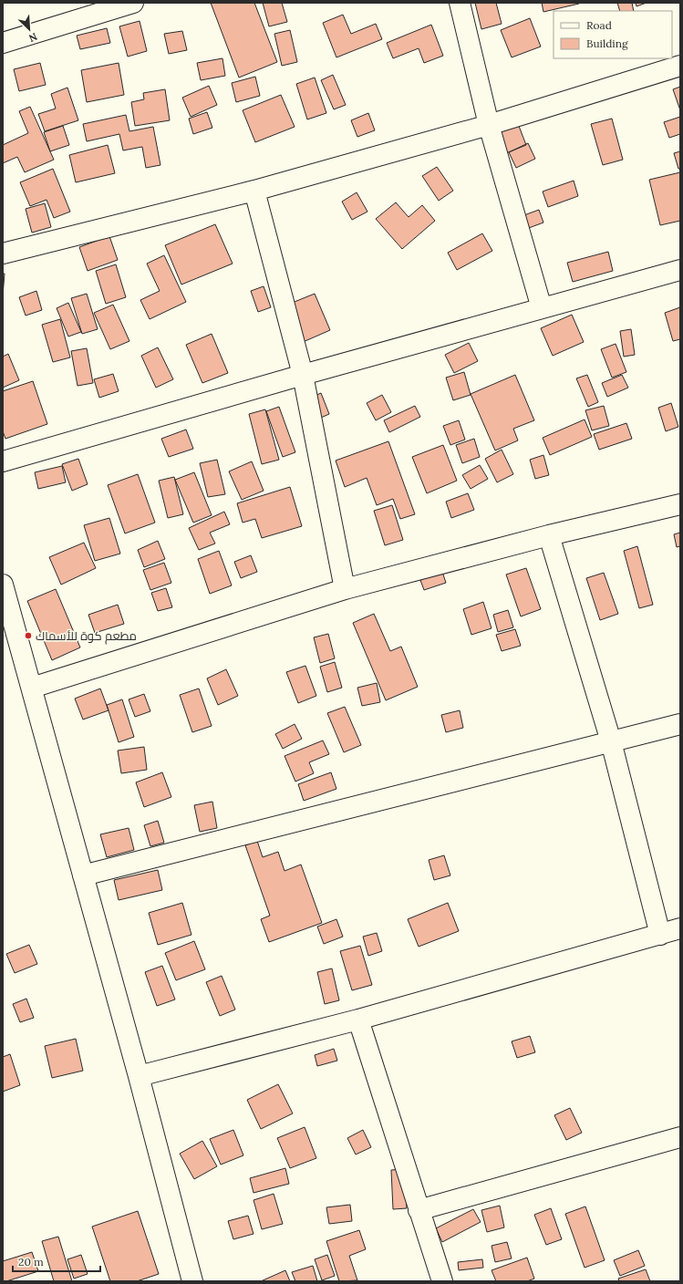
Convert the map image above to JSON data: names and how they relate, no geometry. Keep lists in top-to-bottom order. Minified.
{"places":["مطعم كوة للأسماك"],"legend":["Road","Building"],"scale_bar":"20 m","north":"bottom right"}
